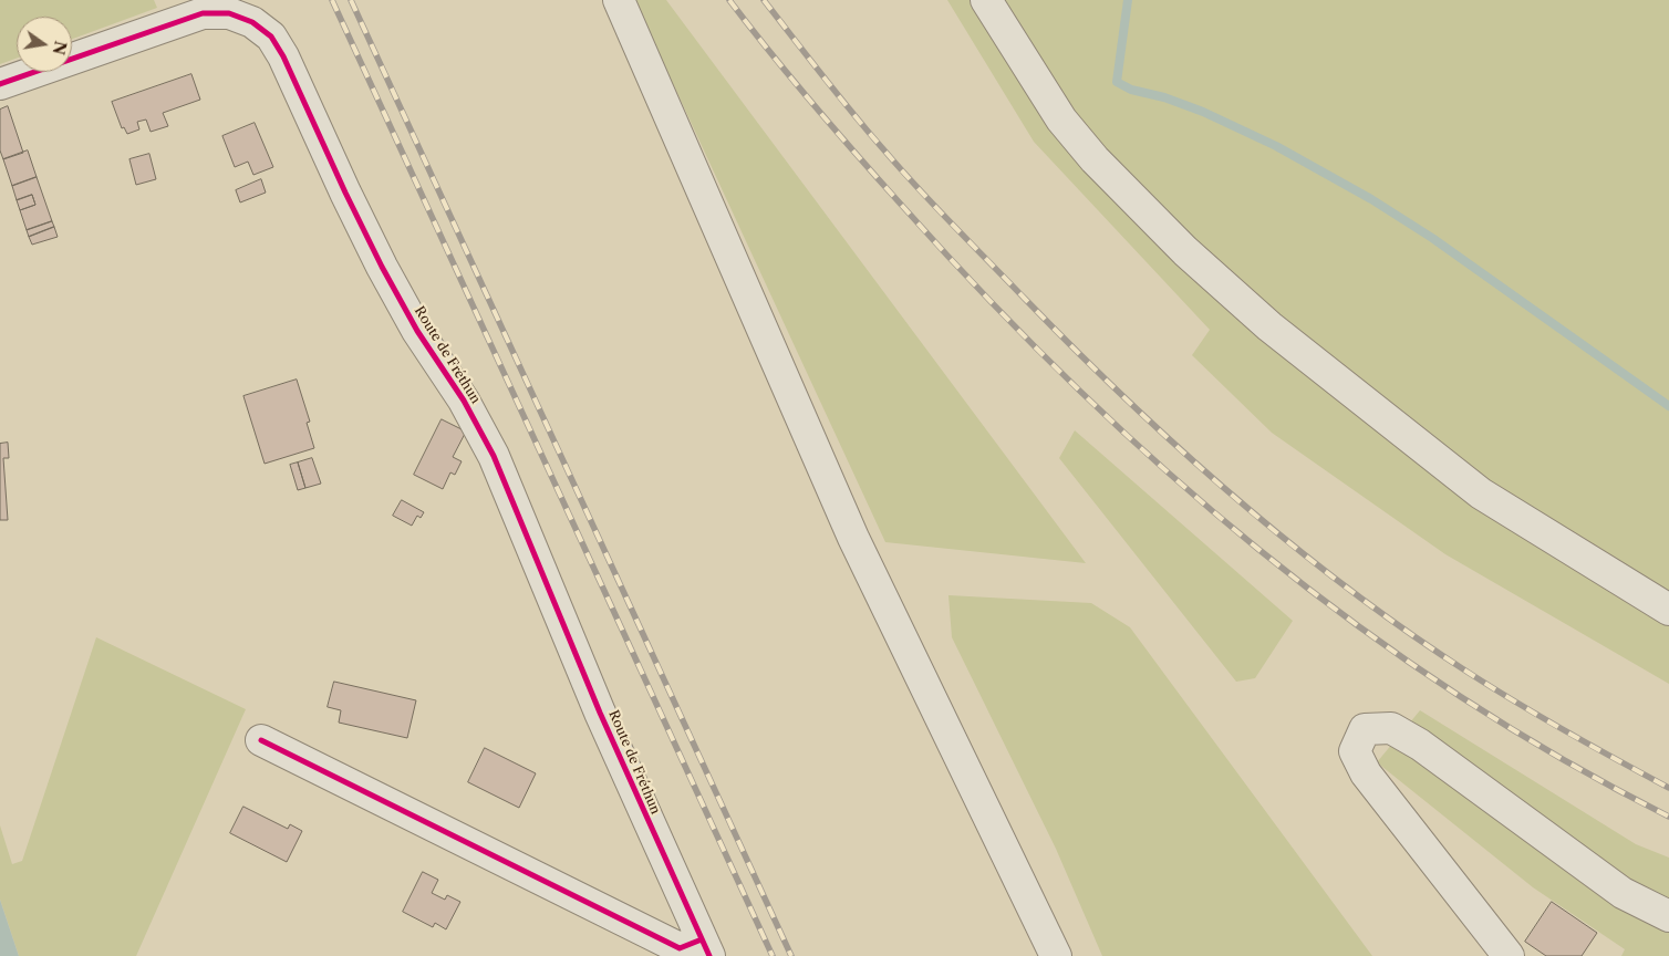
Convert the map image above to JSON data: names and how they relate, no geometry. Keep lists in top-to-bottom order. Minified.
{"streets":{"street":["Route de Fréthun"]},"north":"right"}
